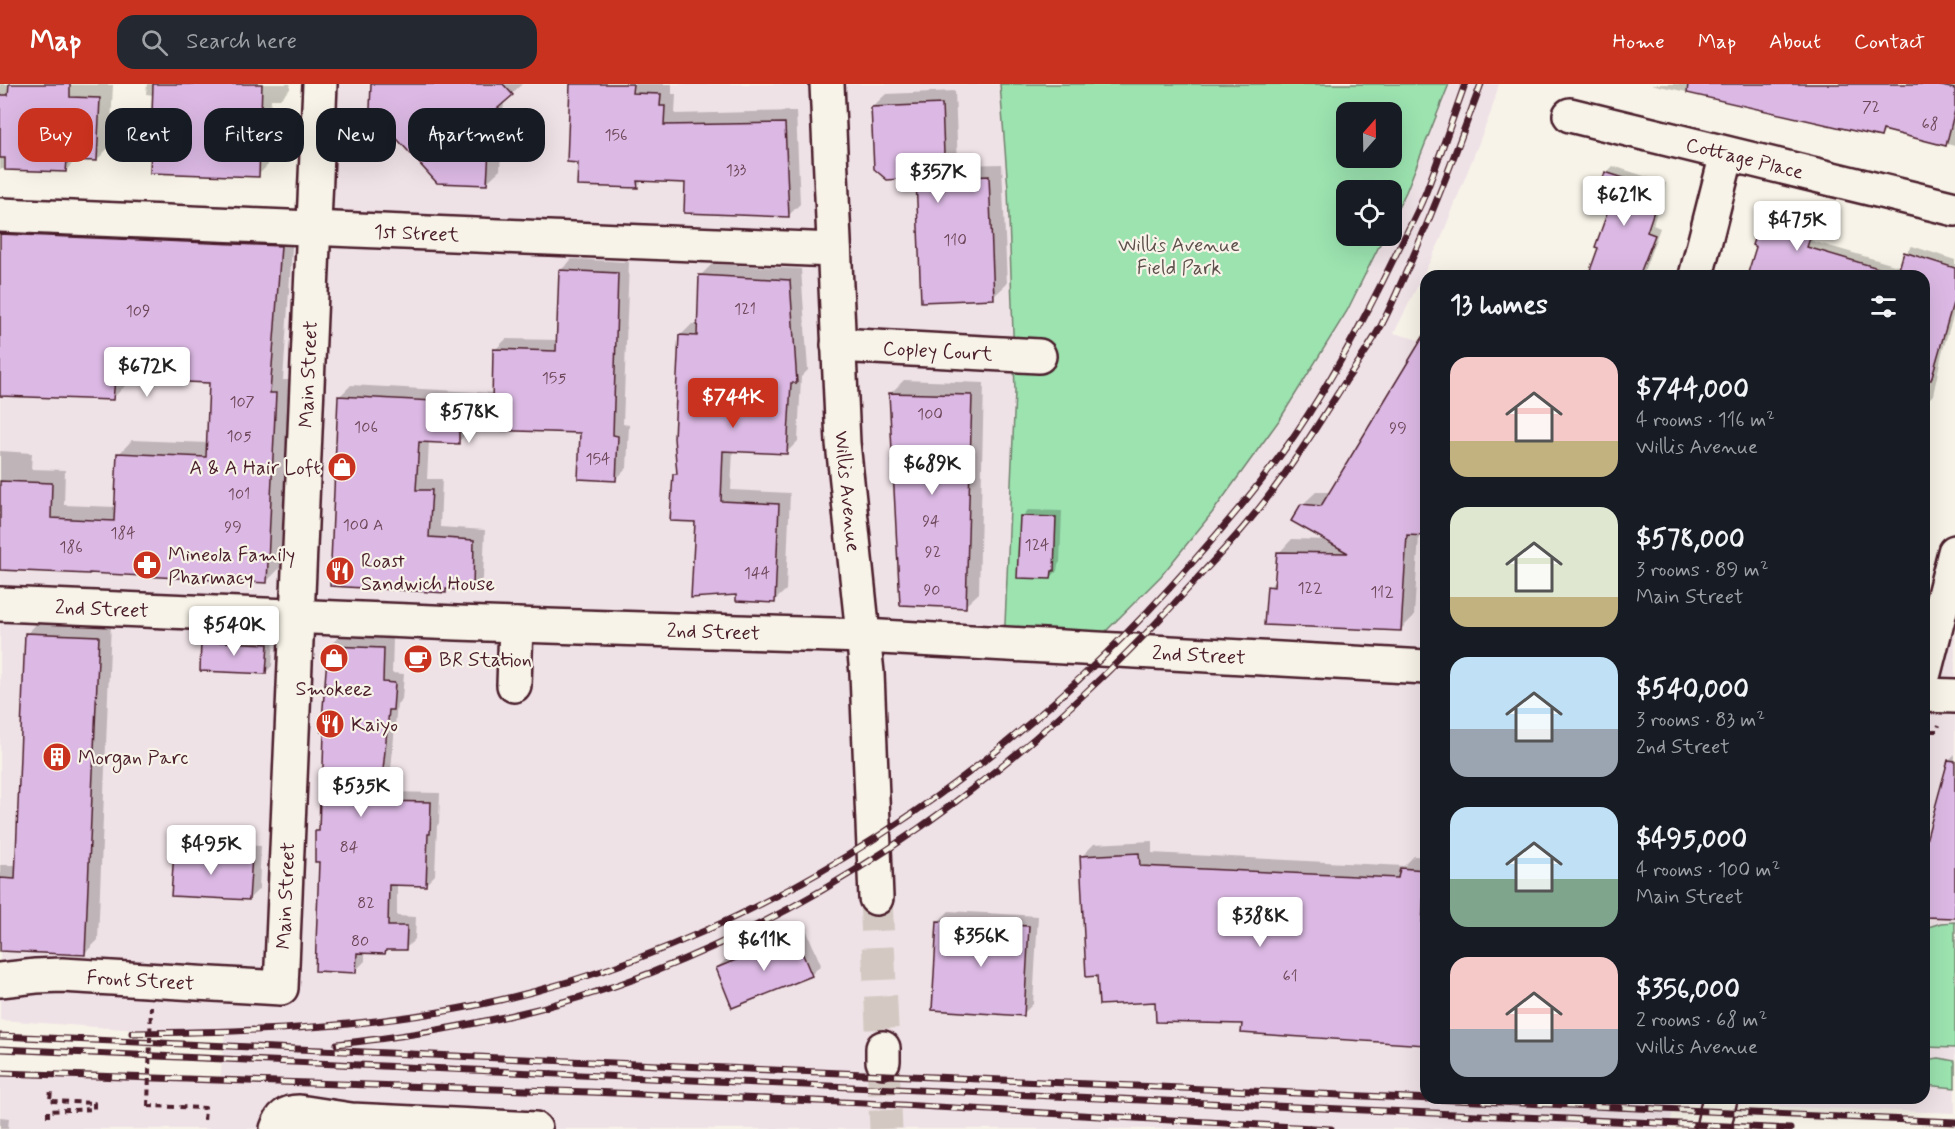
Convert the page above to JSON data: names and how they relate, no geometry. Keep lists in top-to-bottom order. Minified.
{"streets":{"street":["Cottage Place","1st Street","Copley Court","Main Street","Willis Avenue","2nd Street","Front Street"]},"crossings":[["1st Street","Main Street"],["1st Street","Willis Avenue"],["Copley Court","Willis Avenue"],["Main Street","2nd Street"],["Main Street","Front Street"],["Willis Avenue","2nd Street"]],"parks":["Willis Avenue Field Park"],"places":{"shop":["A & A Hair Loft","Smokeez"],"pharmacy":["Mineola Family Pharmacy"],"restaurant":["Roast Sandwich House","Kaiyo"],"cafe":["BR Station"],"building":["Morgan Parc"]},"house_numbers":["72","68","156","133","110","121","109","155","107","100","106","99","105","154","101","94","100 A","99","184","124","186","92","144","122","90","112","84","82","80","61"],"north":"top","page":{"header":"Map","search":"Search here","nav":["Home","Map","About","Contact"],"chip":["Buy","Rent","Filters","New","Apartment"],"price":["$357K","$621K","$475K","$672K","$744K","$578K","$689K","$540K","$535K","$495K","$388K","$356K","$611K"],"heading":"13 homes","list":[{"name":"$744,000","note":"4 rooms · 116 m² · Willis Avenue"},{"name":"$578,000","note":"3 rooms · 89 m² · Main Street"},{"name":"$540,000","note":"3 rooms · 83 m² · 2nd Street"},{"name":"$495,000","note":"4 rooms · 100 m² · Main Street"},{"name":"$356,000","note":"2 rooms · 68 m² · Willis Avenue"}]}}
